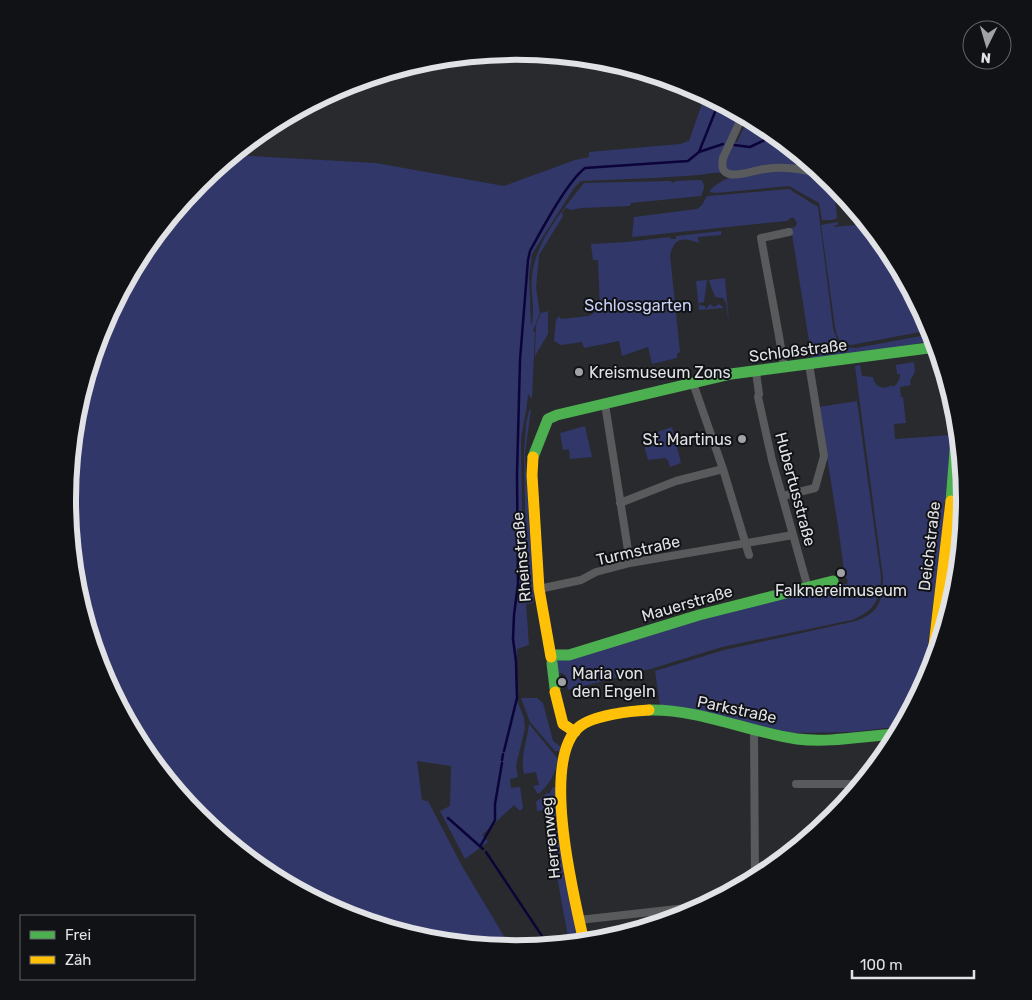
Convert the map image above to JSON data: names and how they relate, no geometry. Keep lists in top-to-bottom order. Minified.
{"streets":{"street":["Schloßstraße","Hubertusstraße","Deichstraße","Turmstraße","Rheinstraße","Mauerstraße","Parkstraße","Herrenweg"]},"crossings":[["Schloßstraße","Hubertusstraße"],["Schloßstraße","Rheinstraße"],["Hubertusstraße","Turmstraße"],["Hubertusstraße","Mauerstraße"],["Turmstraße","Rheinstraße"],["Rheinstraße","Mauerstraße"],["Rheinstraße","Parkstraße"],["Rheinstraße","Herrenweg"],["Parkstraße","Herrenweg"]],"parks":["Schlossgarten"],"places":["Kreismuseum Zons","St. Martinus","Falknereimuseum","Maria von den Engeln"],"legend":["Frei","Zäh"],"scale_bar":"100 m","north":"bottom"}
